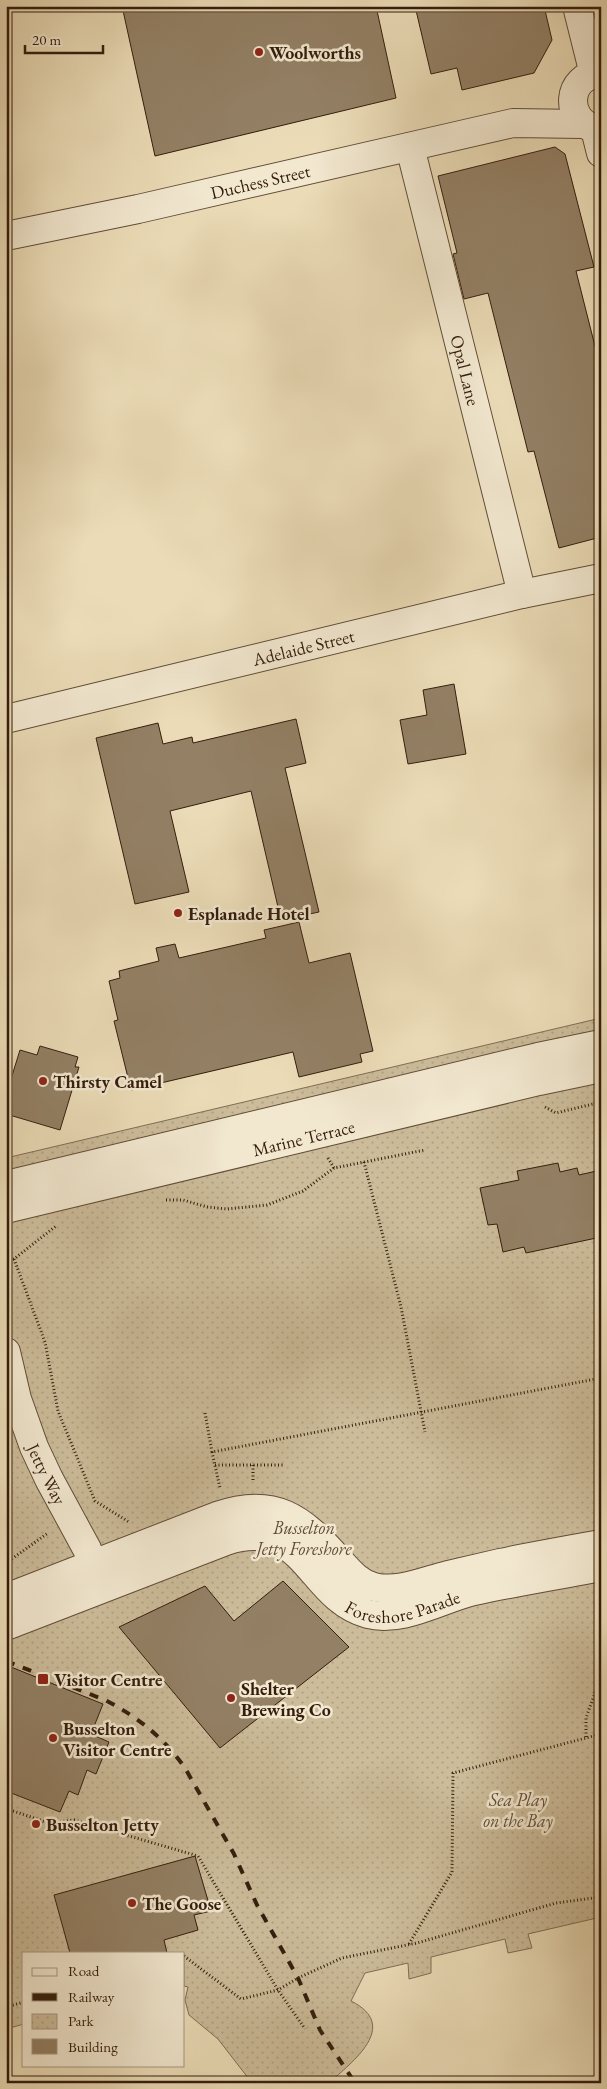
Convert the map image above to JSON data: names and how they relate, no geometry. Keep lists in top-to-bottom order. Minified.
{"streets":{"street":["Duchess Street","Opal Lane","Adelaide Street","Marine Terrace","Jetty Way","Foreshore Parade"]},"crossings":[["Duchess Street","Opal Lane"],["Opal Lane","Adelaide Street"],["Jetty Way","Foreshore Parade"]],"parks":["Busselton Jetty Foreshore","Sea Play on the Bay"],"places":{"other":["Woolworths","Esplanade Hotel","Thirsty Camel","Shelter Brewing Co","Busselton Visitor Centre","Busselton Jetty","The Goose"],"transit":["Visitor Centre"]},"legend":["Road","Railway","Park","Building"],"scale_bar":"20 m"}
